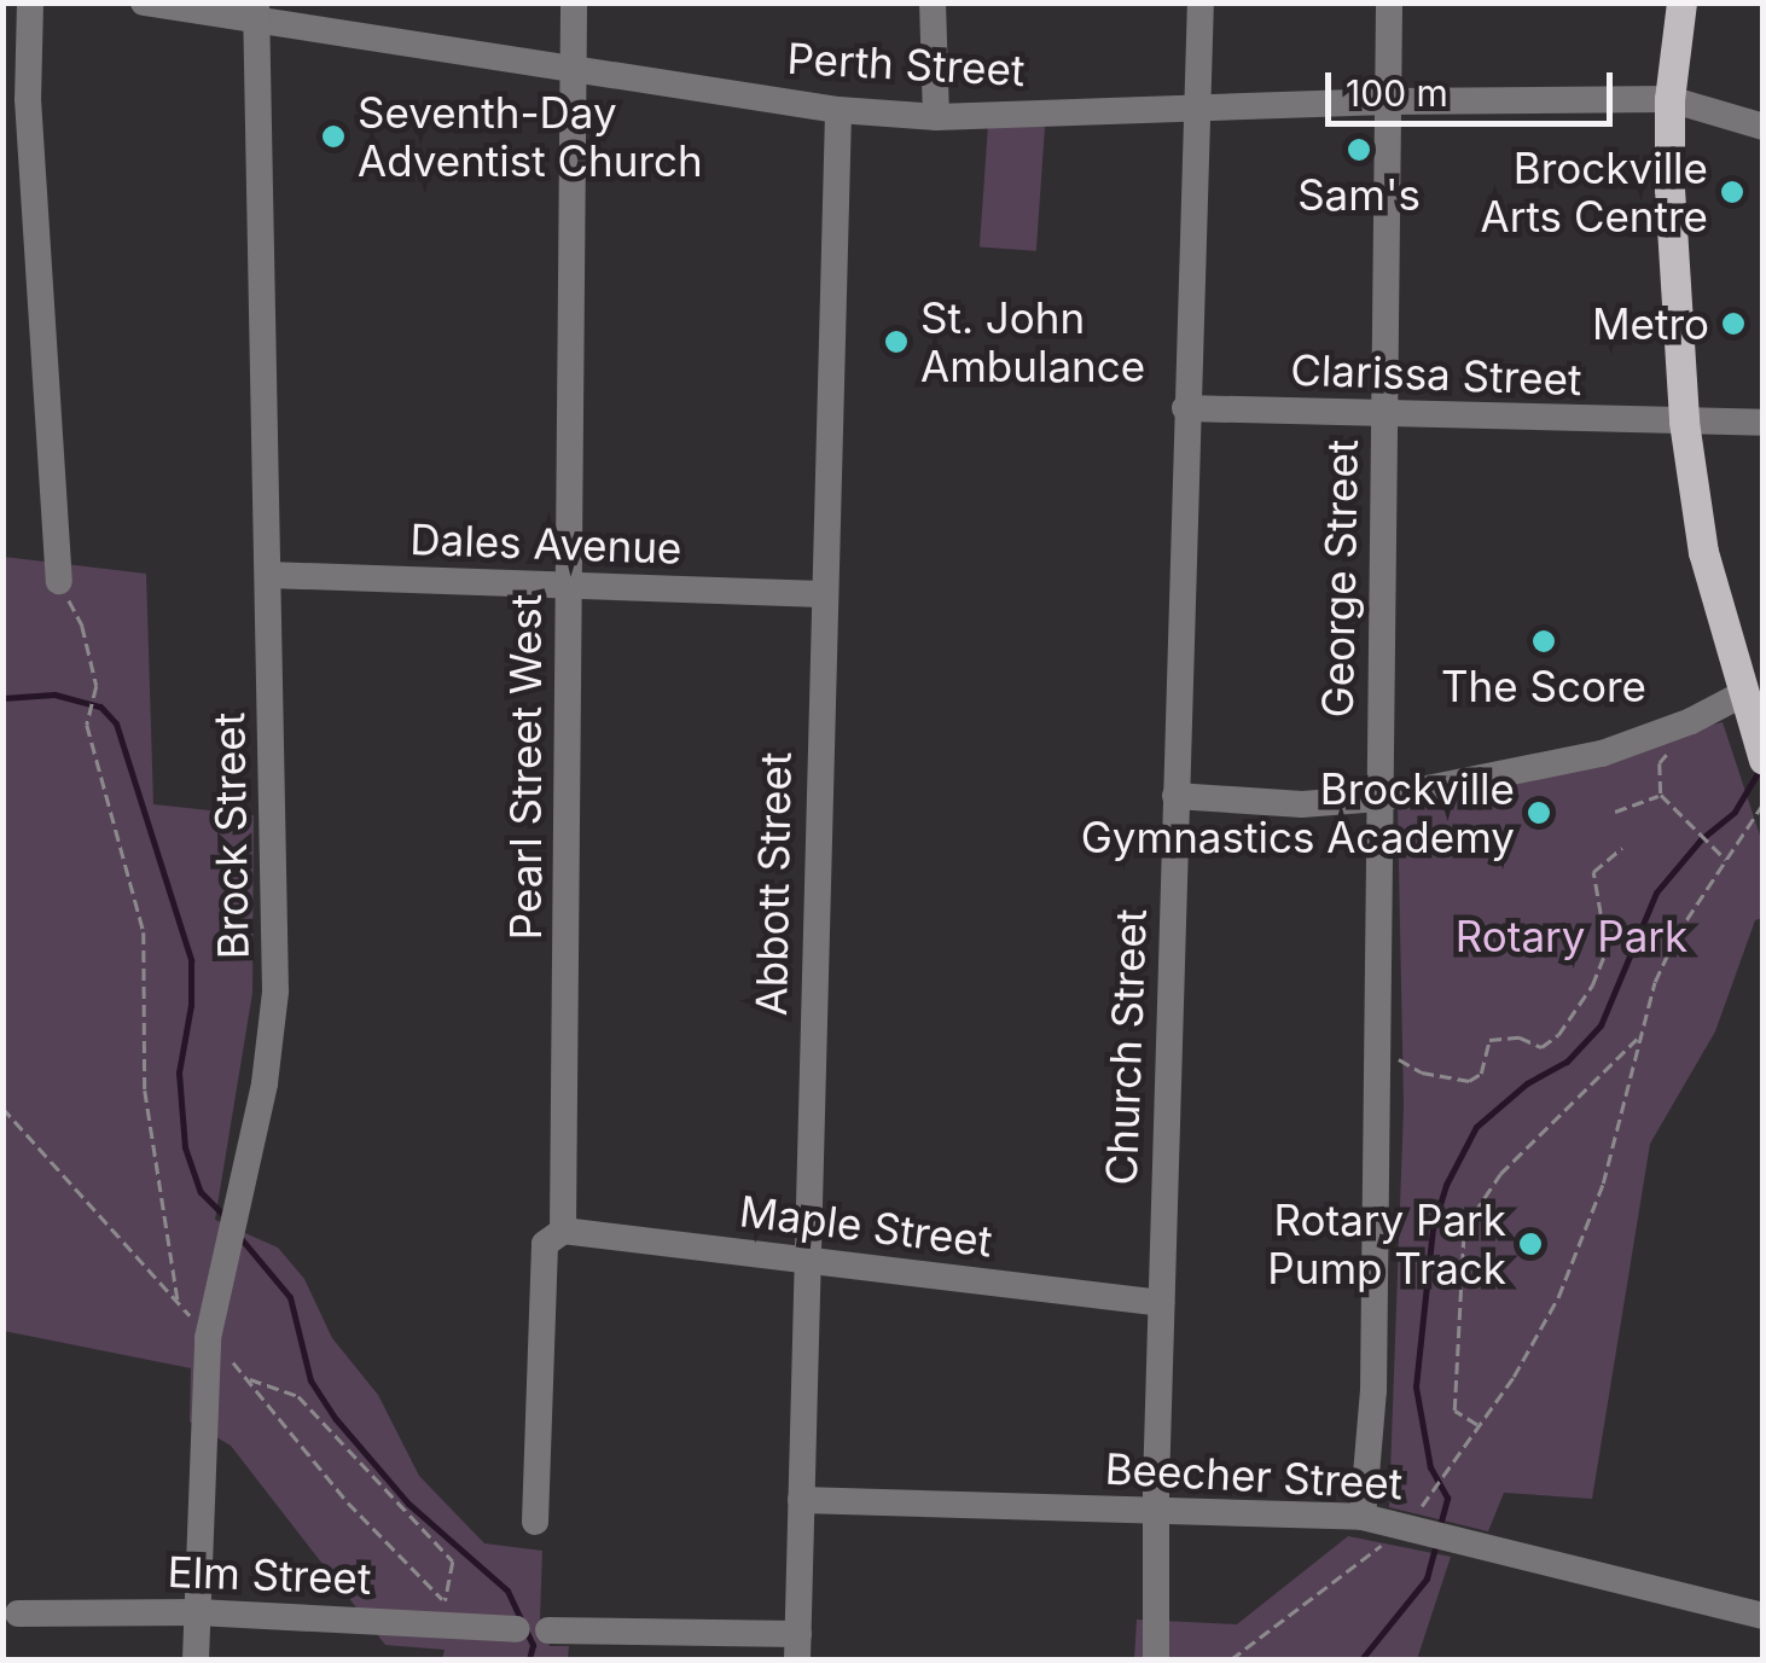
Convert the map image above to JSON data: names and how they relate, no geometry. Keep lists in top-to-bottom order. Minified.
{"streets":{"street":["Perth Street","Clarissa Street","Dales Avenue","George Street","Pearl Street West","Brock Street","Abbott Street","Church Street","Maple Street","Beecher Street","Elm Street"]},"crossings":[["Perth Street","George Street"],["Perth Street","Pearl Street West"],["Perth Street","Brock Street"],["Perth Street","Abbott Street"],["Perth Street","Church Street"],["Clarissa Street","George Street"],["Clarissa Street","Church Street"],["Dales Avenue","Pearl Street West"],["Dales Avenue","Brock Street"],["Dales Avenue","Abbott Street"],["George Street","Beecher Street"],["Pearl Street West","Maple Street"],["Brock Street","Elm Street"],["Abbott Street","Maple Street"],["Abbott Street","Beecher Street"],["Church Street","Maple Street"],["Church Street","Beecher Street"]],"parks":["Rotary Park"],"places":["Seventh-Day Adventist Church","Sam's","Brockville Arts Centre","Metro","St. John Ambulance","The Score","Brockville Gymnastics Academy","Rotary Park Pump Track"],"scale_bar":"100 m"}
